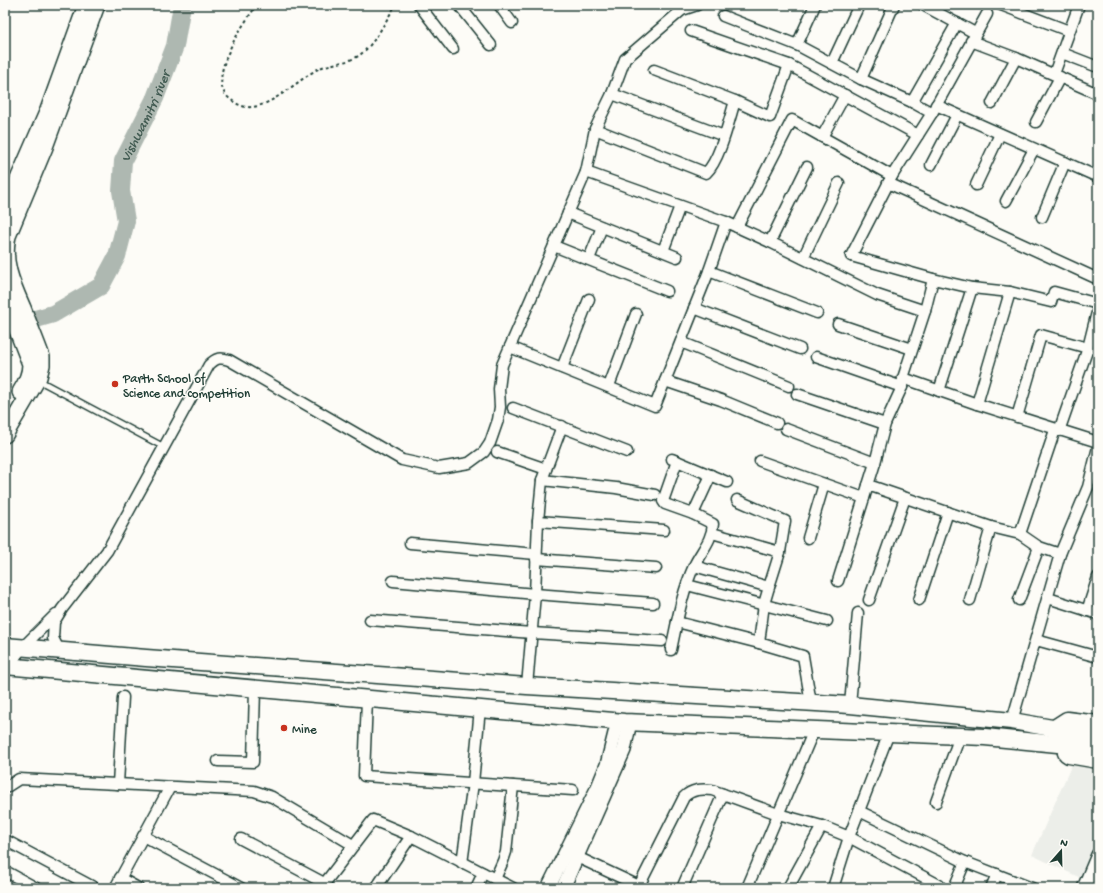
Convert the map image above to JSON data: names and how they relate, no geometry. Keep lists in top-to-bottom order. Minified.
{"water":["Vishwamitri river"],"places":["Parth School of Science and competition","Mine"],"north":"top"}
